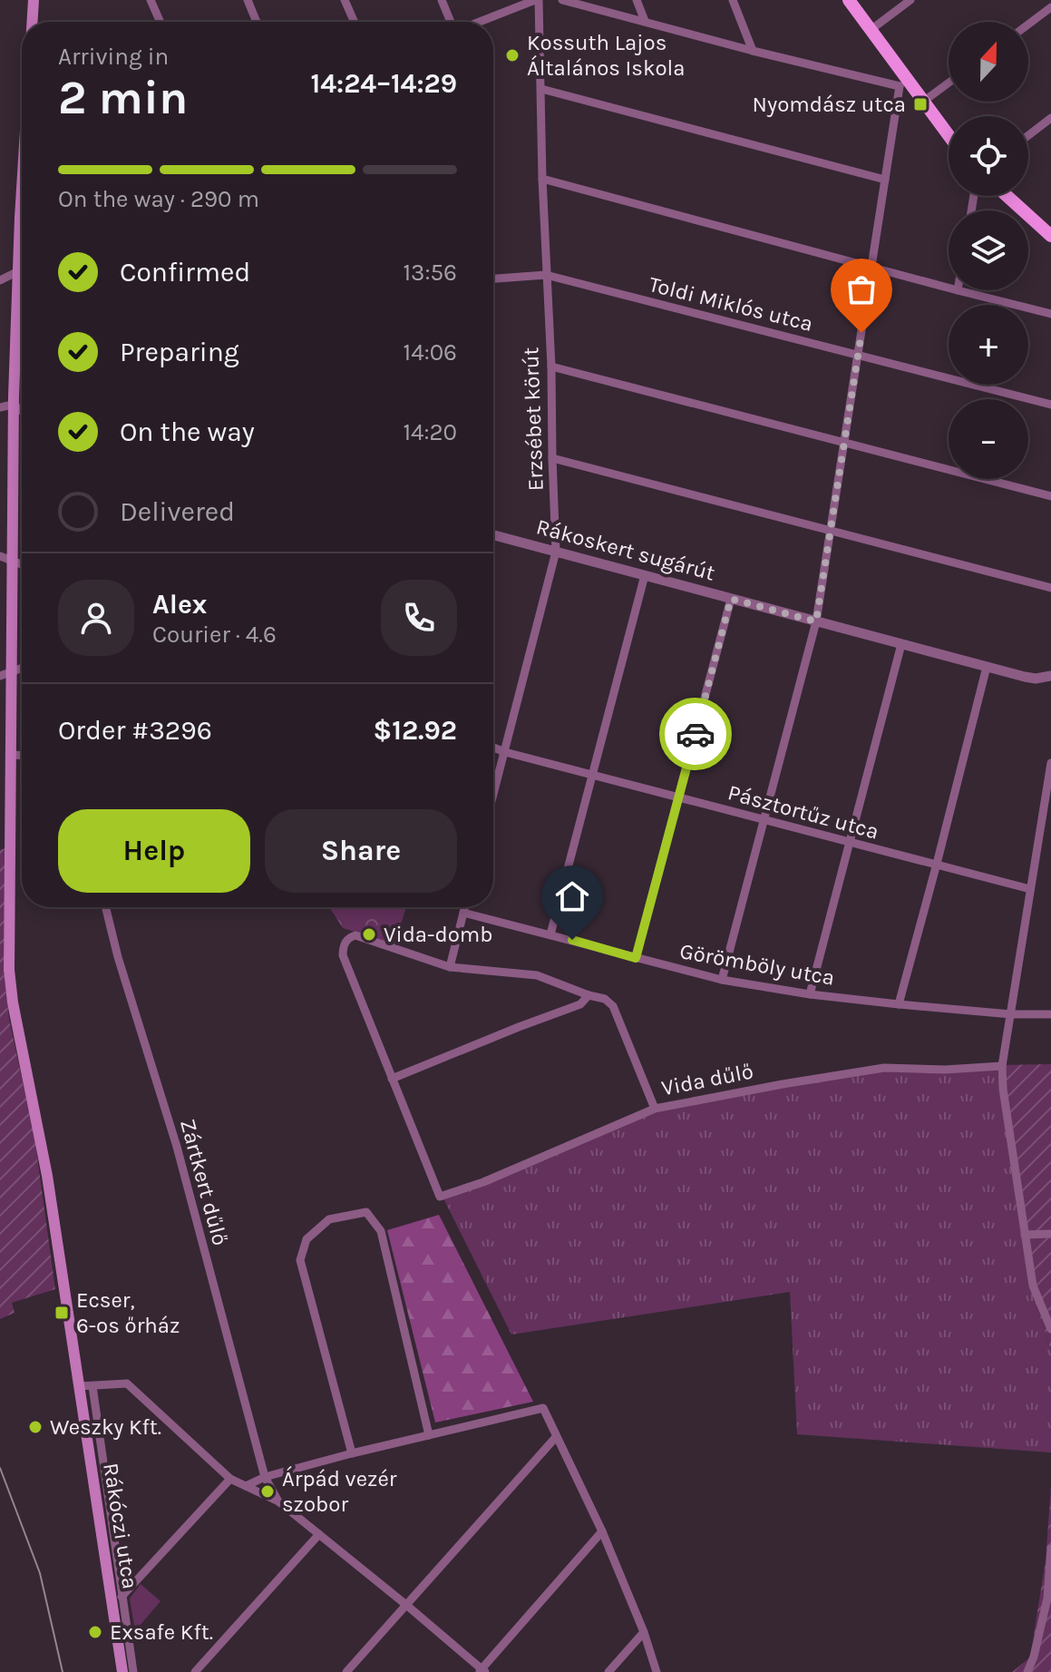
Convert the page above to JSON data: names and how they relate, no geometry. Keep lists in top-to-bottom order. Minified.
{"streets":{"main road":["Rákóczi utca"],"street":["Toldi Miklós utca","Erzsébet körút","Rákoskert sugárút","Pásztortűz utca","Görömböly utca","Vida dűlő","Zártkert dűlő"]},"crossings":[["Toldi Miklós utca","Erzsébet körút"],["Erzsébet körút","Rákoskert sugárút"],["Erzsébet körút","Pásztortűz utca"]],"places":{"other":["Kossuth Lajos Általános Iskola","Vida-domb","Weszky Kft.","Árpád vezér szobor","Exsafe Kft."],"transit":["Nyomdász utca","Ecser, 6-os őrház"]},"north":"top","page":{"map_buttons":["+","−"],"heading":["2 min","Arriving in","14:24–14:29"],"panel":["Alex","Courier · 4.6","Order #3296","$12.92"],"bar":"On the way · 290 m","list":[["Confirmed","13:56"],["Preparing","14:06"],["On the way","14:20"],"Delivered"],"buttons":["Help","Share"]}}
